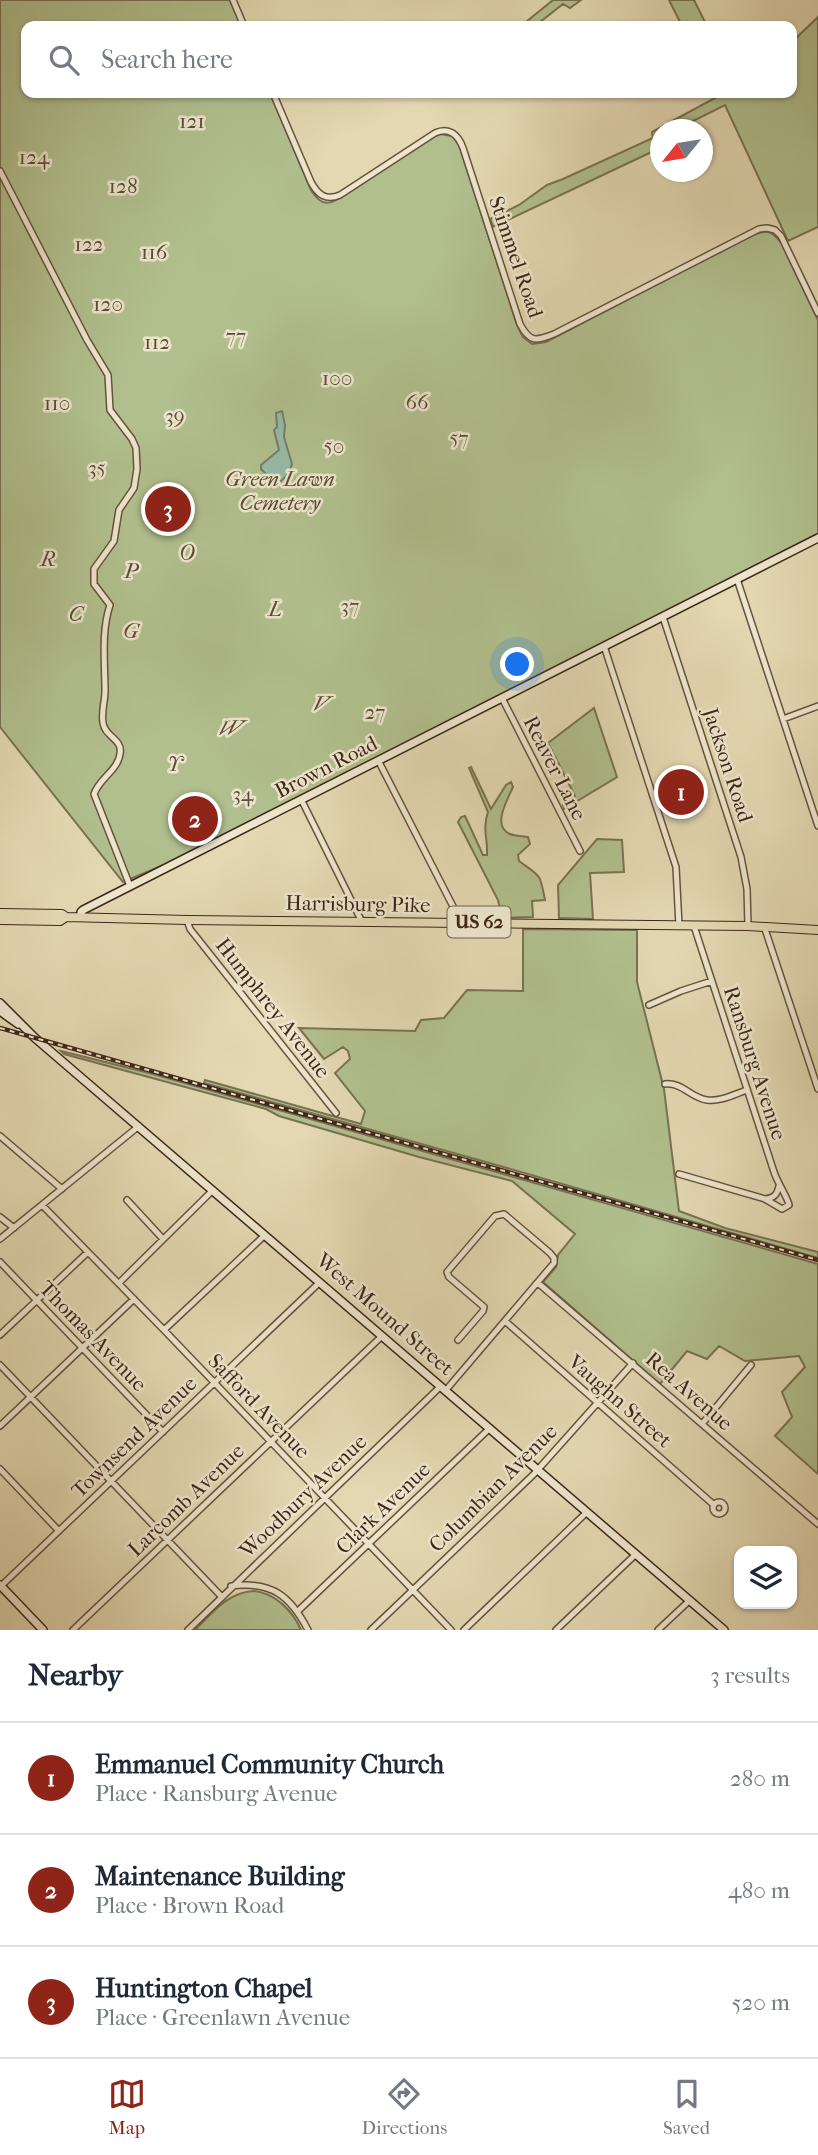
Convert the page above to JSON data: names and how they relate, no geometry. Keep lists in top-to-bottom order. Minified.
{"streets":{"main road":["Brown Road","Harrisburg Pike","US 62","West Mound Street"],"street":["Stimmel Road","Jackson Road","Reaver Lane","Humphrey Avenue","Ransburg Avenue","Thomas Avenue","Rea Avenue","Vaughn Street","Safford Avenue","Townsend Avenue","Columbian Avenue","Woodbury Avenue","Larcomb Avenue","Clark Avenue"]},"crossings":[["Jackson Road","Brown Road"],["Jackson Road","Harrisburg Pike"],["Brown Road","Reaver Lane"],["Brown Road","Harrisburg Pike"],["Harrisburg Pike","Humphrey Avenue"],["Harrisburg Pike","Ransburg Avenue"],["West Mound Street","Townsend Avenue"],["West Mound Street","Columbian Avenue"],["West Mound Street","Woodbury Avenue"],["West Mound Street","Larcomb Avenue"],["West Mound Street","Clark Avenue"],["Thomas Avenue","Townsend Avenue"],["Rea Avenue","Columbian Avenue"],["Rea Avenue","Woodbury Avenue"],["Vaughn Street","Columbian Avenue"],["Vaughn Street","Woodbury Avenue"],["Safford Avenue","Townsend Avenue"],["Safford Avenue","Columbian Avenue"],["Safford Avenue","Woodbury Avenue"],["Safford Avenue","Larcomb Avenue"],["Safford Avenue","Clark Avenue"]],"parks":["121","124","128","122","116","120","77","112","100","66","110","39","57","50","35","Green Lawn Cemetery","O","R","P","37","L","C","G","V","27","W","Y","34"],"north":"bottom left","page":{"search":"Search here","pins":["3","1","2"],"heading":["Nearby","3 results"],"list":[{"mark":"1","name":"Emmanuel Community Church","note":"Place · Ransburg Avenue","value":"280 m"},{"mark":"2","name":"Maintenance Building","note":"Place · Brown Road","value":"480 m"},{"mark":"3","name":"Huntington Chapel","note":"Place · Greenlawn Avenue","value":"520 m"}],"nav":["Map","Directions","Saved"]}}
